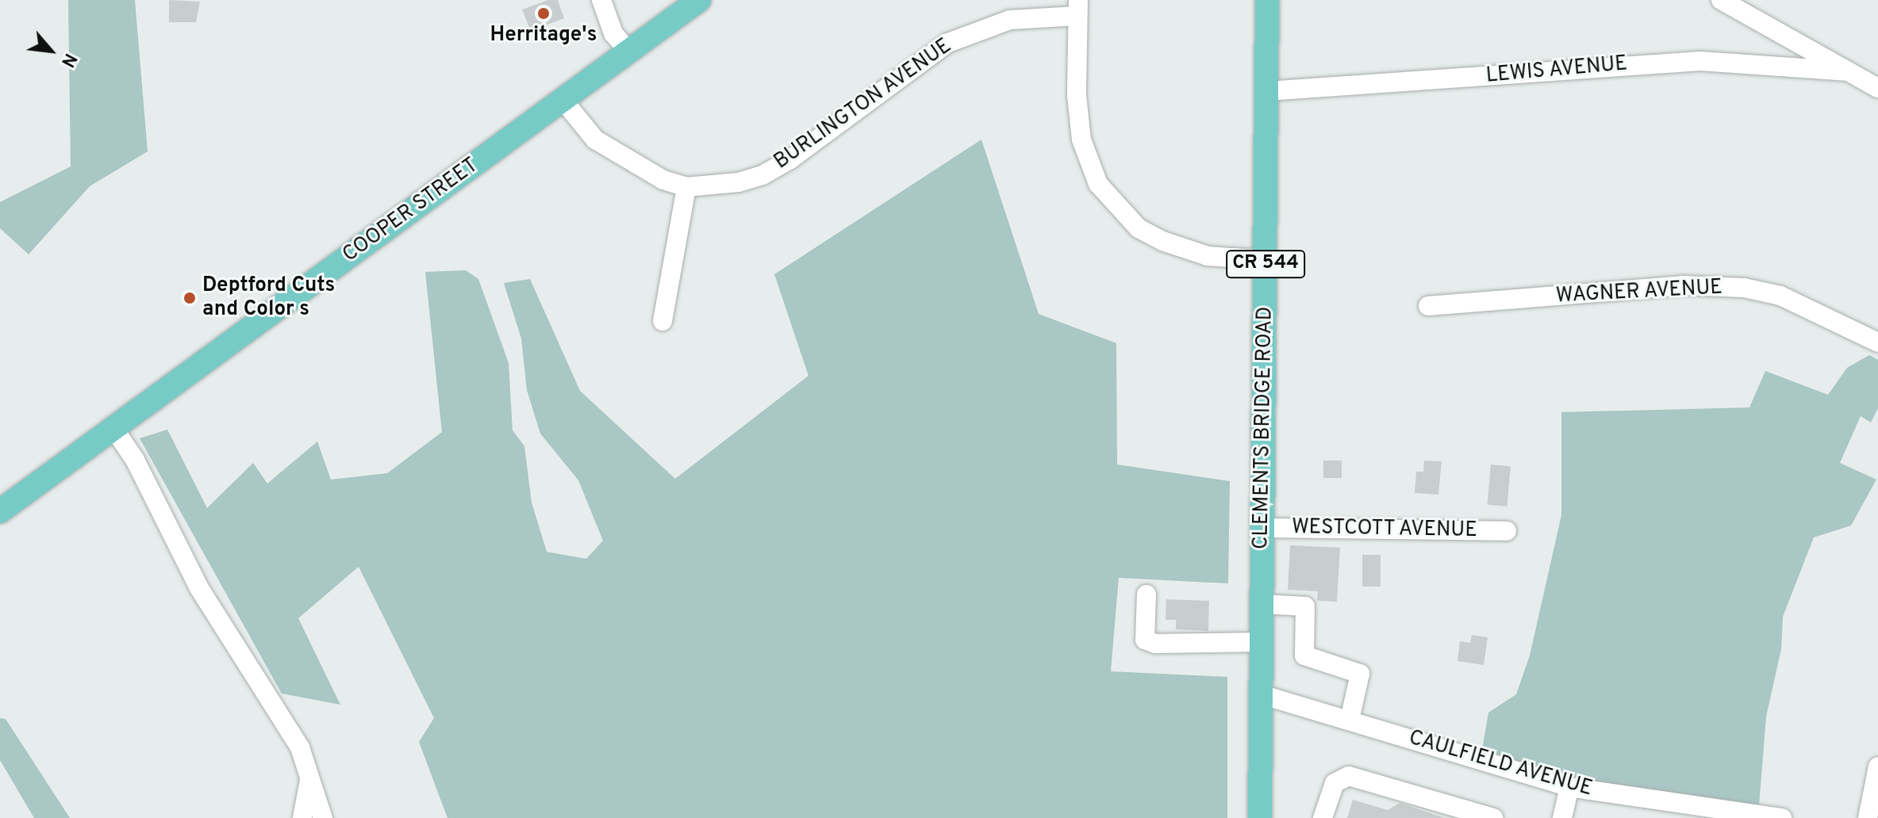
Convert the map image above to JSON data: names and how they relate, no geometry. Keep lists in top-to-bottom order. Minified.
{"streets":{"main road":["COOPER STREET","CR 544","CLEMENTS BRIDGE ROAD"],"street":["LEWIS AVENUE","BURLINGTON AVENUE","WAGNER AVENUE","WESTCOTT AVENUE","CAULFIELD AVENUE"]},"crossings":[["LEWIS AVENUE","CLEMENTS BRIDGE ROAD"],["CLEMENTS BRIDGE ROAD","WESTCOTT AVENUE"],["CLEMENTS BRIDGE ROAD","CAULFIELD AVENUE"]],"places":["Herritage's","Deptford Cuts and Color s"],"north":"bottom right"}
